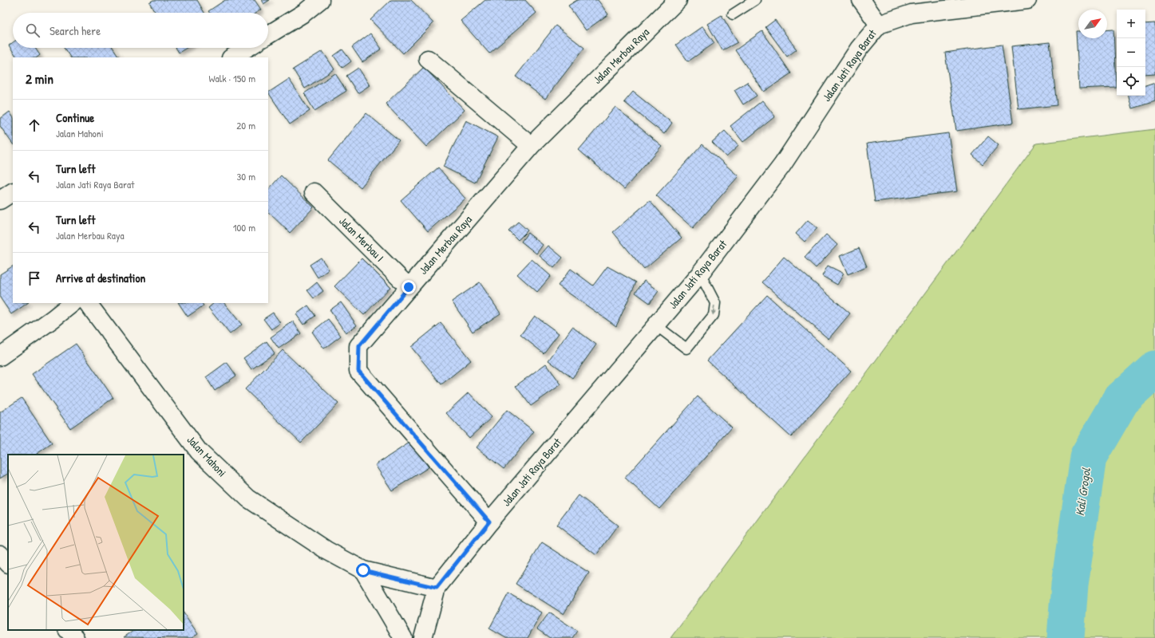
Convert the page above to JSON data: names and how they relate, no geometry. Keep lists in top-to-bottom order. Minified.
{"streets":{"street":["Jalan Merbau Raya","Jalan Jati Raya Barat","Jalan Merbau I","Jalan Mahoni"]},"crossings":[["Jalan Merbau Raya","Jalan Jati Raya Barat"],["Jalan Merbau Raya","Jalan Merbau I"],["Jalan Jati Raya Barat","Jalan Mahoni"]],"water":["Kali Grogol"],"north":"top right","page":{"map_buttons":["+","−"],"search":"Search here","heading":["2 min","Walk · 150 m"],"list":[["Continue","Jalan Mahoni","20 m"],["Turn left","Jalan Jati Raya Barat","30 m"],["Turn left","Jalan Merbau Raya","100 m"],"Arrive at destination"]}}
